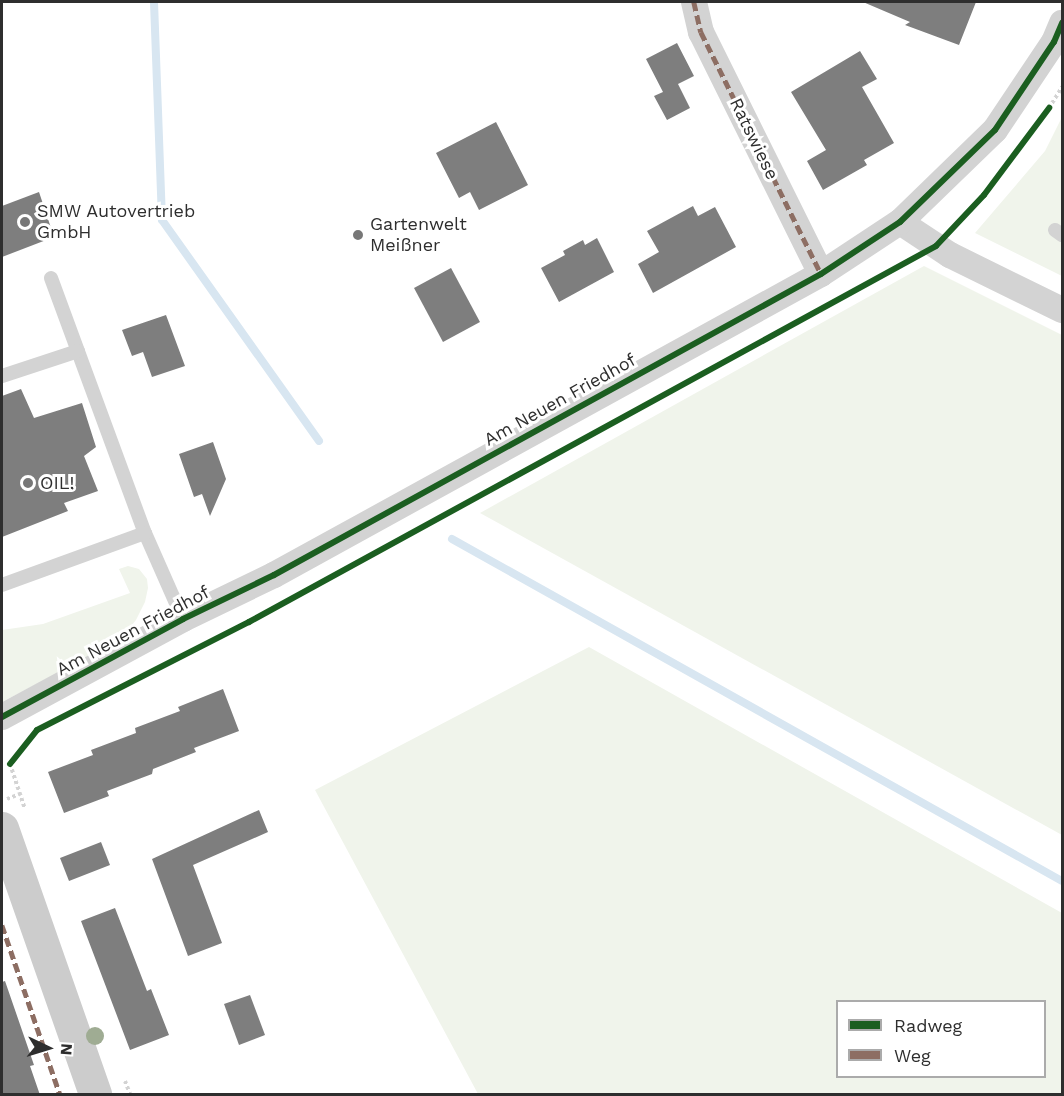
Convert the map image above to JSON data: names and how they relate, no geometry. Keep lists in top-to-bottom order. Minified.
{"streets":{"street":["Ratswiese","Am Neuen Friedhof"]},"crossings":[["Ratswiese","Am Neuen Friedhof"]],"places":["SMW Autovertrieb GmbH","Gartenwelt Meißner","OIL!"],"legend":["Radweg","Weg"],"north":"right"}
